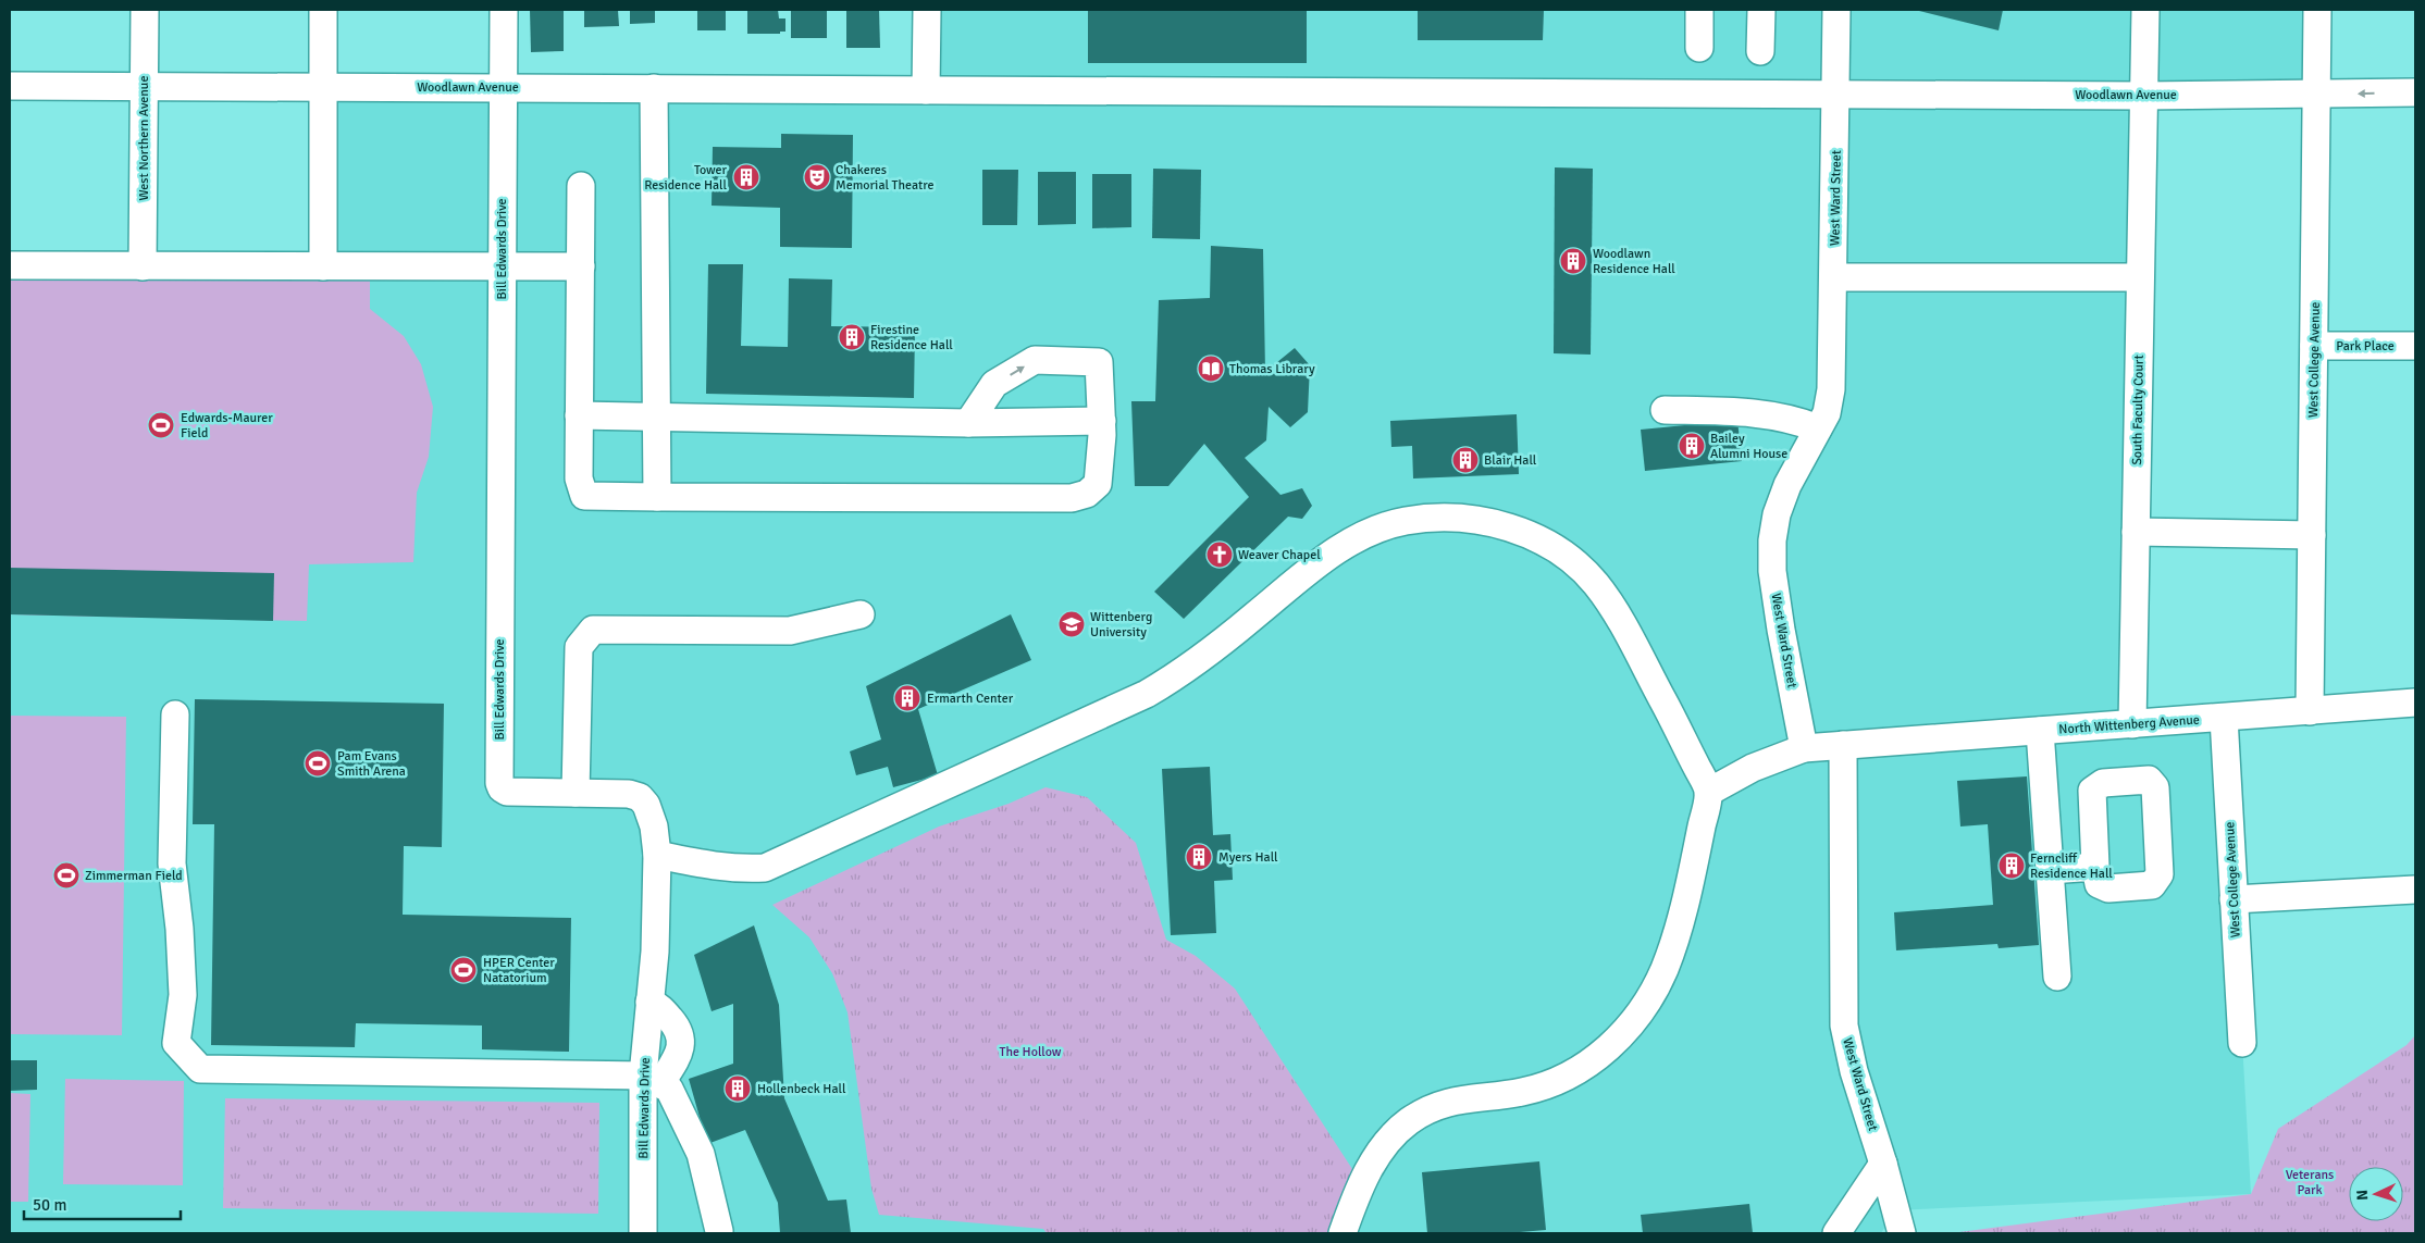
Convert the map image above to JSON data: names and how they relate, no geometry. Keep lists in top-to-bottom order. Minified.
{"streets":{"street":["Woodlawn Avenue","West Northern Avenue","West Ward Street","Bill Edwards Drive","Park Place","West College Avenue","South Faculty Court","North Wittenberg Avenue"]},"crossings":[["Woodlawn Avenue","West Northern Avenue"],["Woodlawn Avenue","West Ward Street"],["Woodlawn Avenue","Bill Edwards Drive"],["Woodlawn Avenue","West College Avenue"],["Woodlawn Avenue","South Faculty Court"],["West Ward Street","North Wittenberg Avenue"],["Park Place","West College Avenue"],["West College Avenue","North Wittenberg Avenue"],["South Faculty Court","North Wittenberg Avenue"]],"parks":["The Hollow","Veterans Park"],"places":{"building":["Tower Residence Hall","Woodlawn Residence Hall","Firestine Residence Hall","Bailey Alumni House","Blair Hall","Ermarth Center","Myers Hall","Ferncliff Residence Hall","Hollenbeck Hall"],"theatre":["Chakeres Memorial Theatre"],"library":["Thomas Library"],"sports":["Edwards-Maurer Field","Pam Evans Smith Arena","Zimmerman Field","HPER Center Natatorium"],"church":["Weaver Chapel"],"school or university":["Wittenberg University"]},"scale_bar":"50 m","north":"left"}
